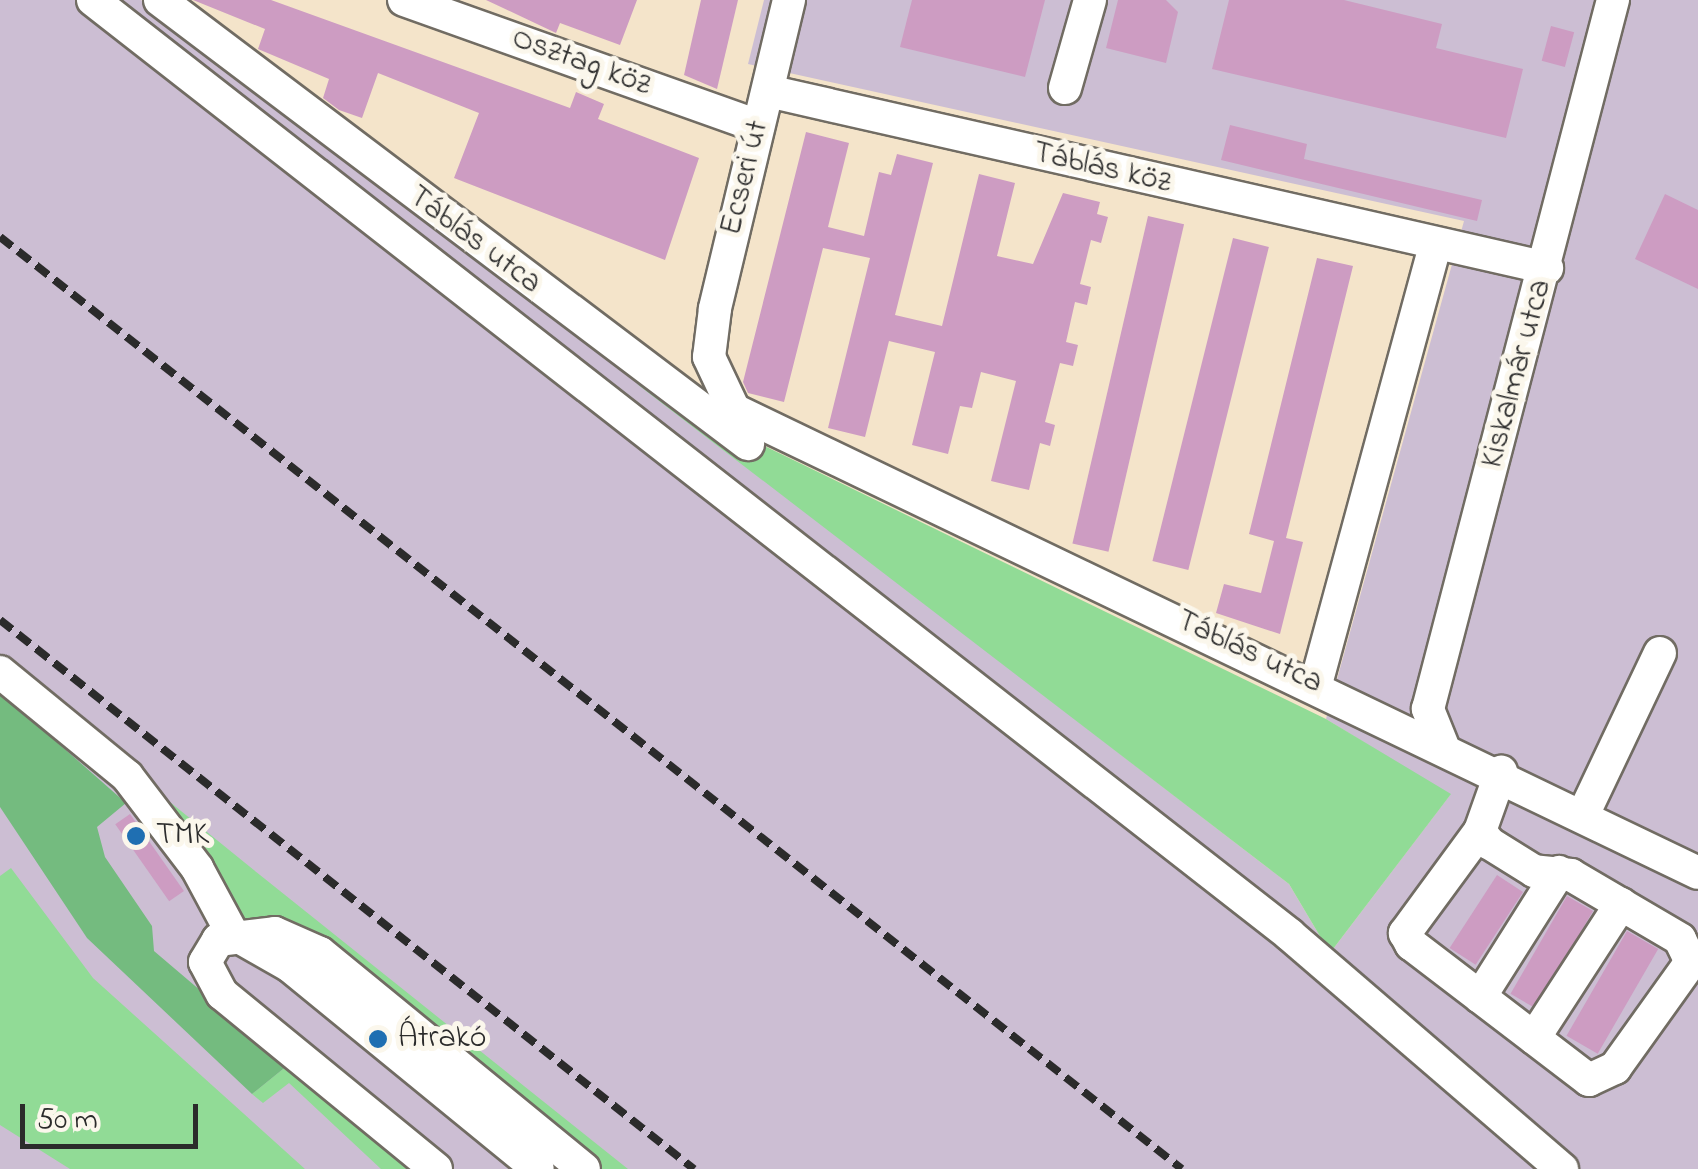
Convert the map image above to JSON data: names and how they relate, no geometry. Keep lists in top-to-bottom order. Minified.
{"streets":{"street":["Osztag köz","Táblás köz","Ecseri út","Táblás utca","Kiskalmár utca"]},"crossings":[["Osztag köz","Ecseri út"],["Táblás köz","Ecseri út"],["Táblás köz","Kiskalmár utca"],["Ecseri út","Táblás utca"],["Táblás utca","Kiskalmár utca"]],"places":["TMK","Átrakó"],"scale_bar":"50 m"}
